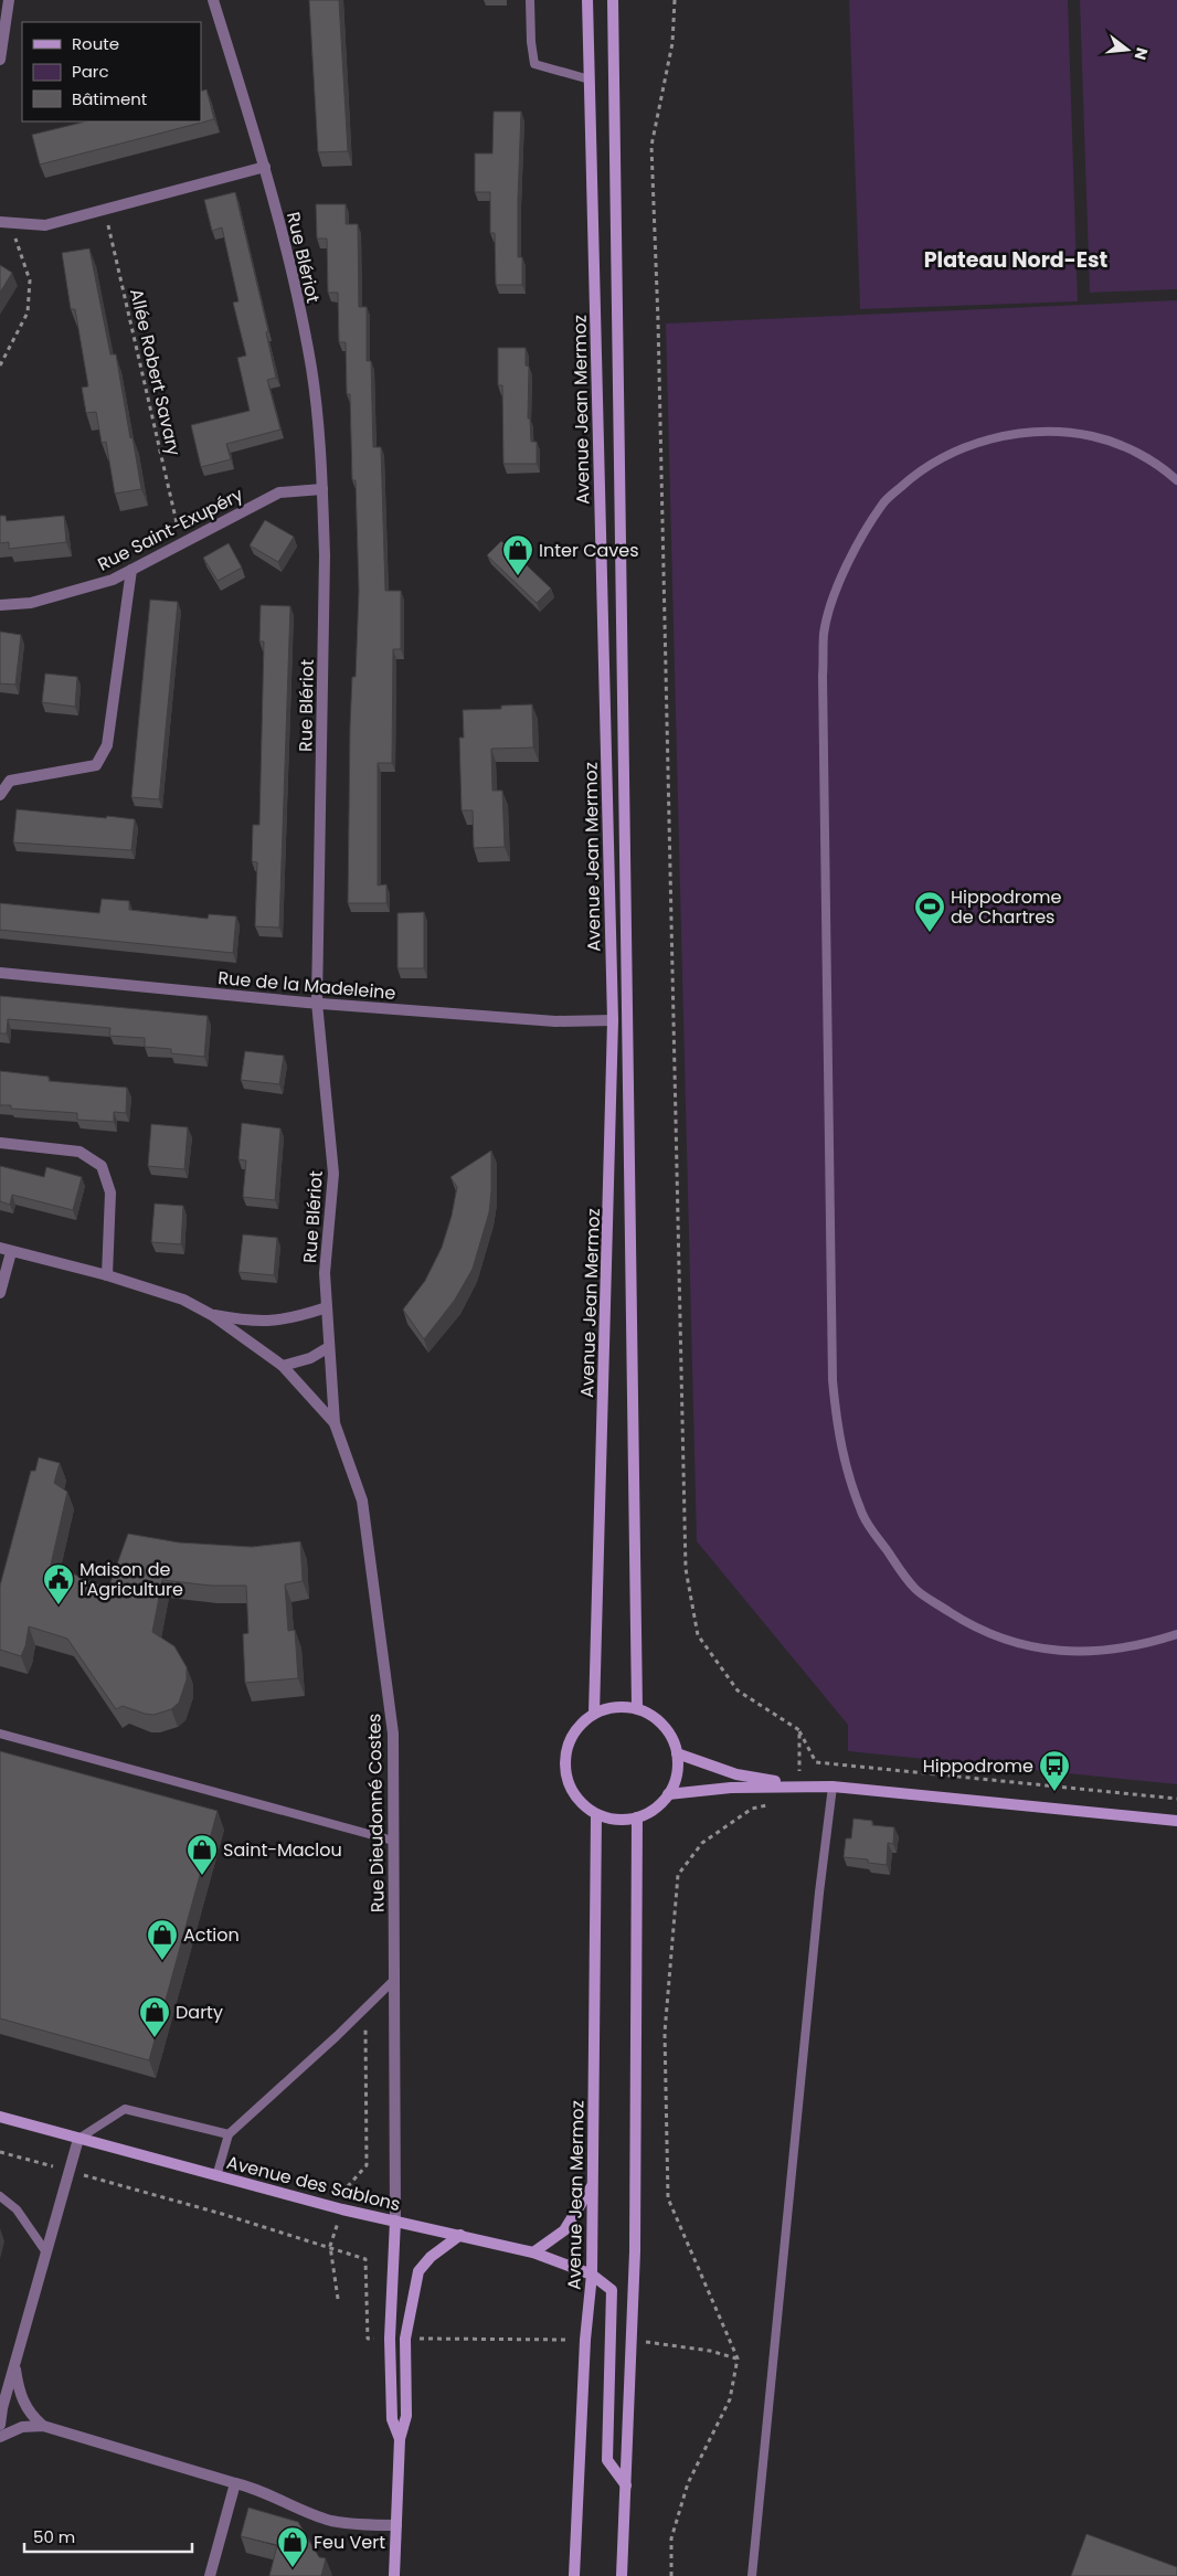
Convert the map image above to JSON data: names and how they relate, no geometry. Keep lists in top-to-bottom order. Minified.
{"streets":{"main road":["Avenue Jean Mermoz","Avenue des Sablons"],"street":["Rue Blériot","Rue Saint-Exupéry","Rue de la Madeleine","Rue Dieudonné Costes"],"path":["Allée Robert Savary"]},"crossings":[["Rue Blériot","Rue Saint-Exupéry"],["Rue Blériot","Rue de la Madeleine"],["Rue Blériot","Rue Dieudonné Costes"],["Allée Robert Savary","Rue Saint-Exupéry"],["Avenue Jean Mermoz","Rue de la Madeleine"],["Avenue Jean Mermoz","Avenue des Sablons"],["Rue Dieudonné Costes","Avenue des Sablons"]],"districts":["Plateau Nord-Est"],"places":{"shop":["Inter Caves","Saint-Maclou","Action","Darty","Feu Vert"],"sports":["Hippodrome de Chartres"],"public building":["Maison de l'Agriculture"],"bus stop":["Hippodrome"]},"legend":["Route","Parc","Bâtiment"],"scale_bar":"50 m","north":"right"}
